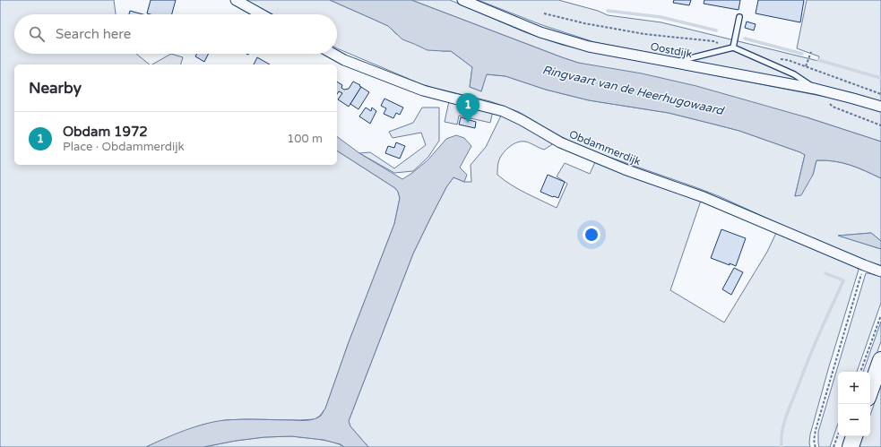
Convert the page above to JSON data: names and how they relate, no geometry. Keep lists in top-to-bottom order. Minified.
{"streets":{"street":["Oostdijk","Obdammerdijk"]},"water":["Ringvaart van de Heerhugowaard"],"page":{"search":"Search here","heading":"Nearby","pins":"1","list":[{"mark":"1","name":"Obdam 1972","note":"Place · Obdammerdijk","value":"100 m"}],"map_buttons":["+","−"]}}
